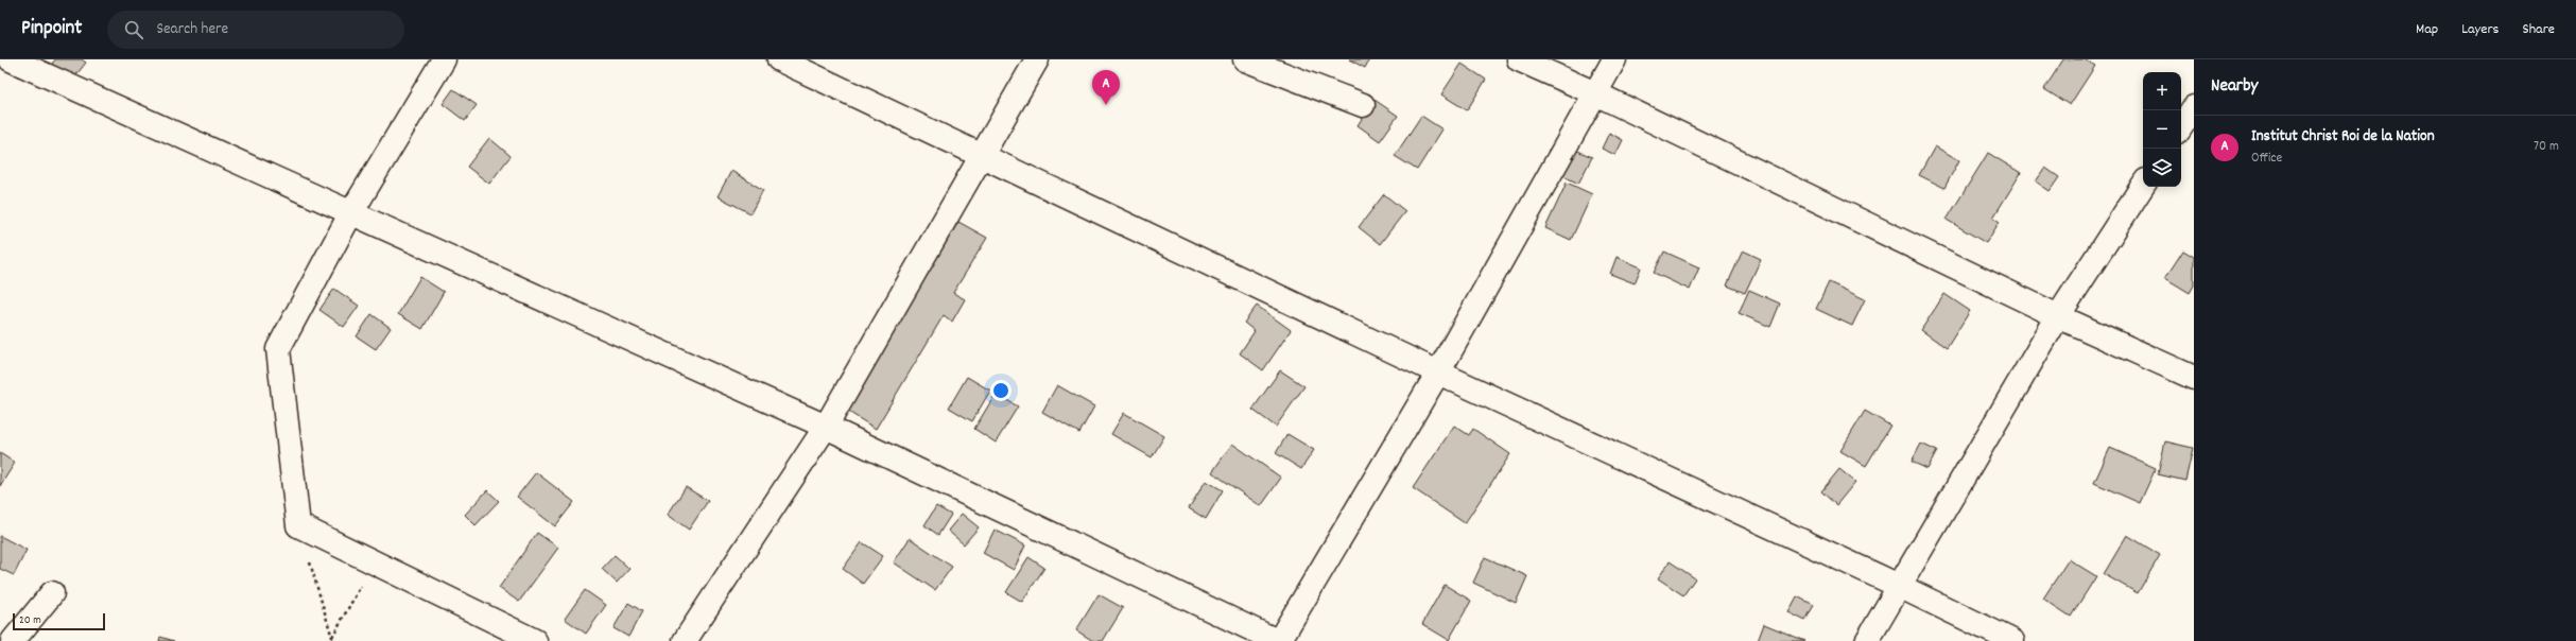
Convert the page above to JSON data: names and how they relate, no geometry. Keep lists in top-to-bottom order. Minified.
{"scale_bar":"20 m","page":{"header":"Pinpoint","search":"Search here","nav":["Map","Layers","Share"],"heading":"Nearby","pins":"A","map_buttons":["+","−"],"list":[{"mark":"A","name":"Institut Christ Roi de la Nation","note":"Office","value":"70 m"}],"scale":"20 m"}}
